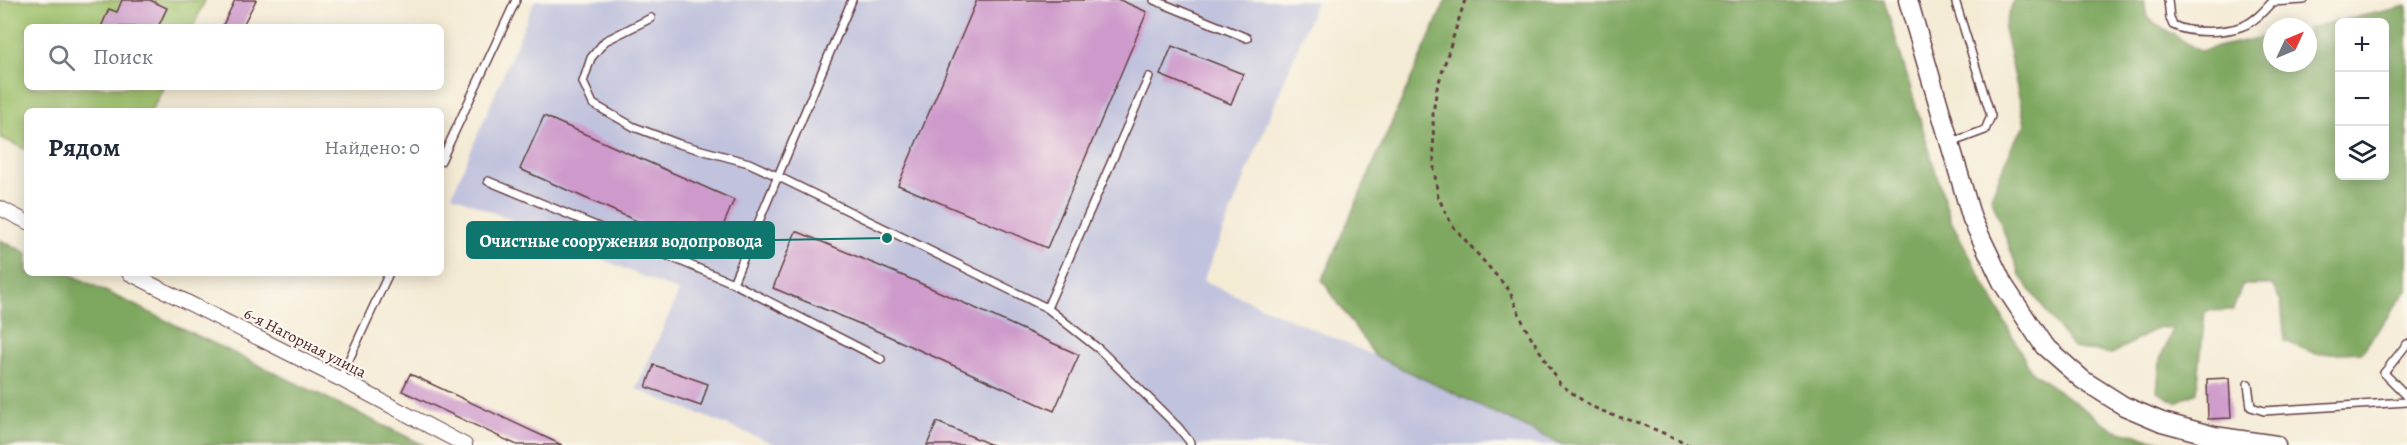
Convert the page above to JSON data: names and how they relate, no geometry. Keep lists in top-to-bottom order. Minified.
{"streets":{"street":["6-я Нагорная улица"]},"places":["Очистные сооружения водопровода"],"north":"top right","page":{"map_buttons":["+","−"],"search":"Поиск","heading":["Рядом","Найдено: 0"]}}
